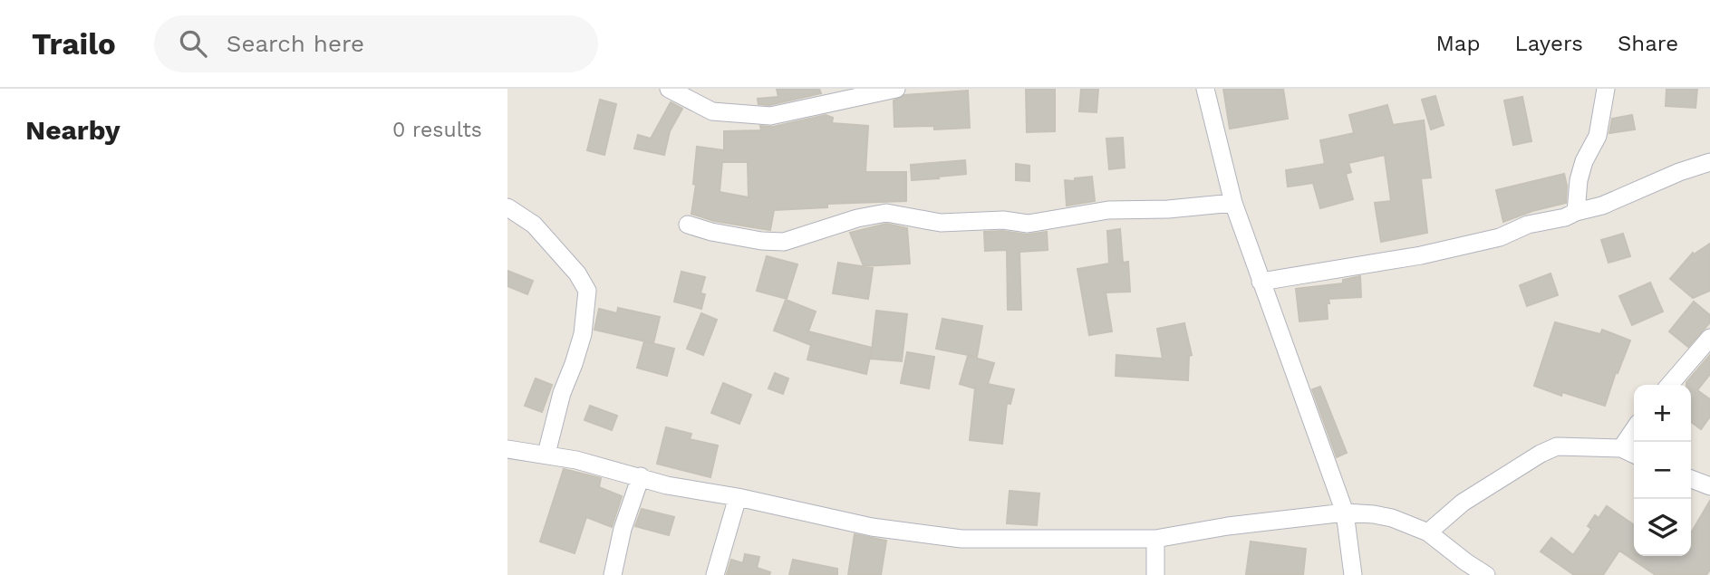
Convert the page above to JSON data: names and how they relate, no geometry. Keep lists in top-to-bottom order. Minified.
{"page":{"header":"Trailo","search":"Search here","nav":["Map","Layers","Share"],"heading":["Nearby","0 results"],"map_buttons":["+","−"]}}
